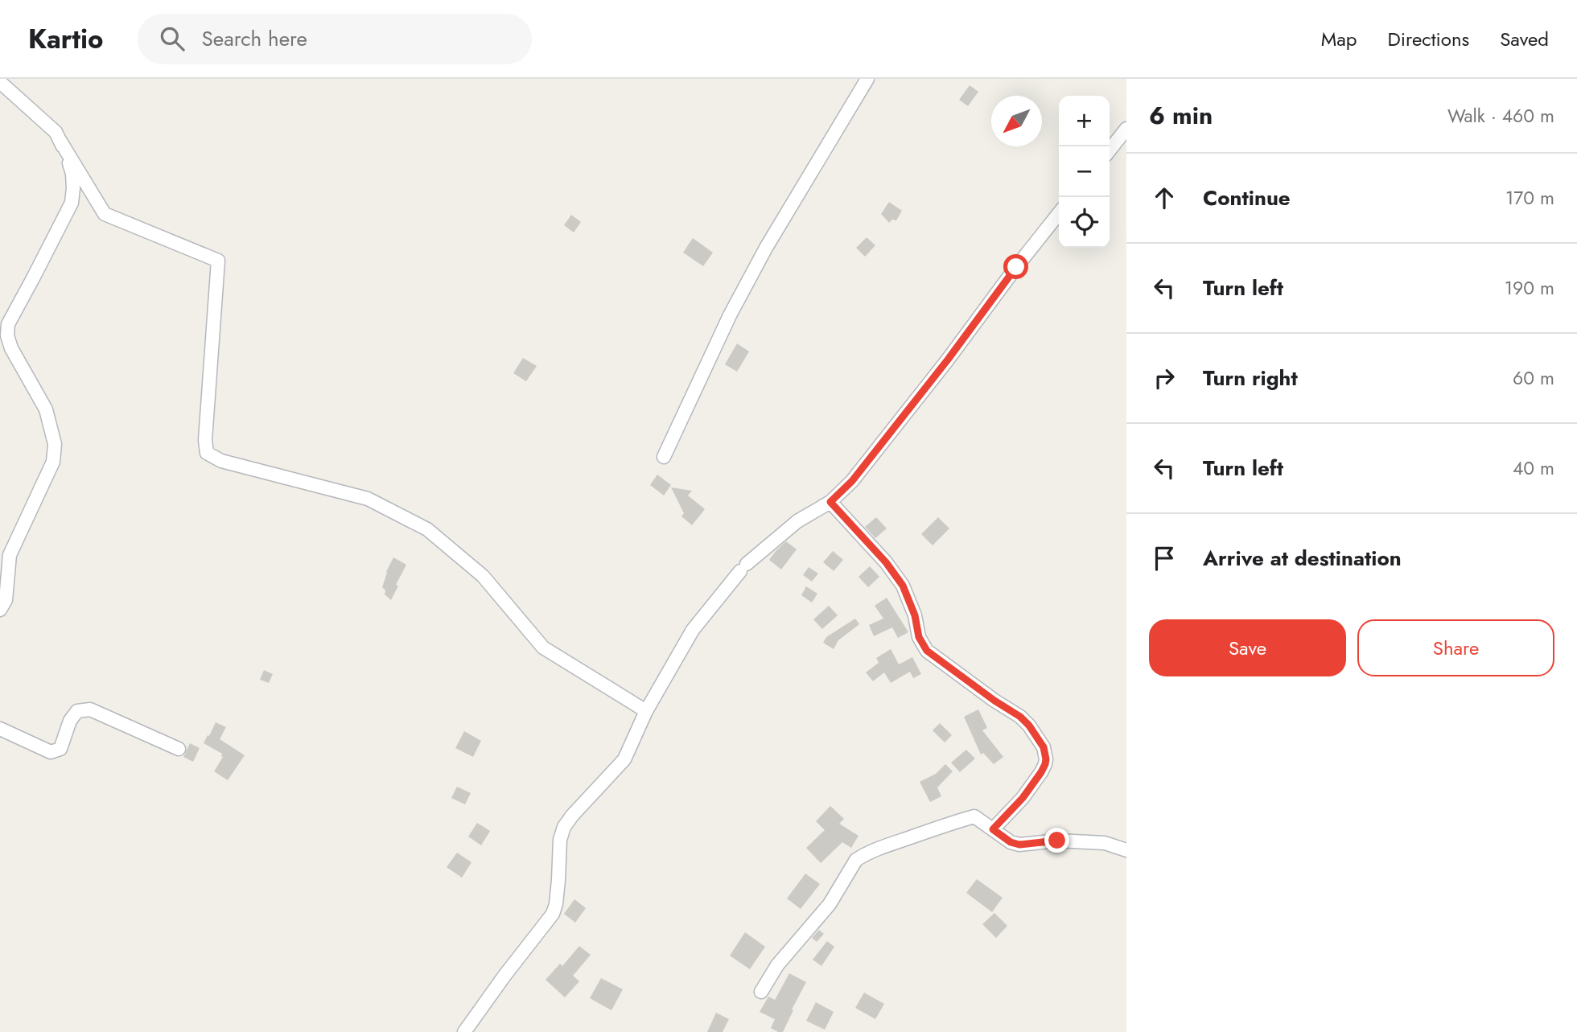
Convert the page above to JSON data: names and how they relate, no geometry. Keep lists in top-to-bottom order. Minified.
{"north":"bottom left","page":{"header":"Kartio","search":"Search here","nav":["Map","Directions","Saved"],"heading":["6 min","Walk · 460 m"],"map_buttons":["+","−"],"list":[["Continue","170 m"],["Turn left","190 m"],["Turn right","60 m"],["Turn left","40 m"],"Arrive at destination"],"buttons":["Save","Share"]}}
